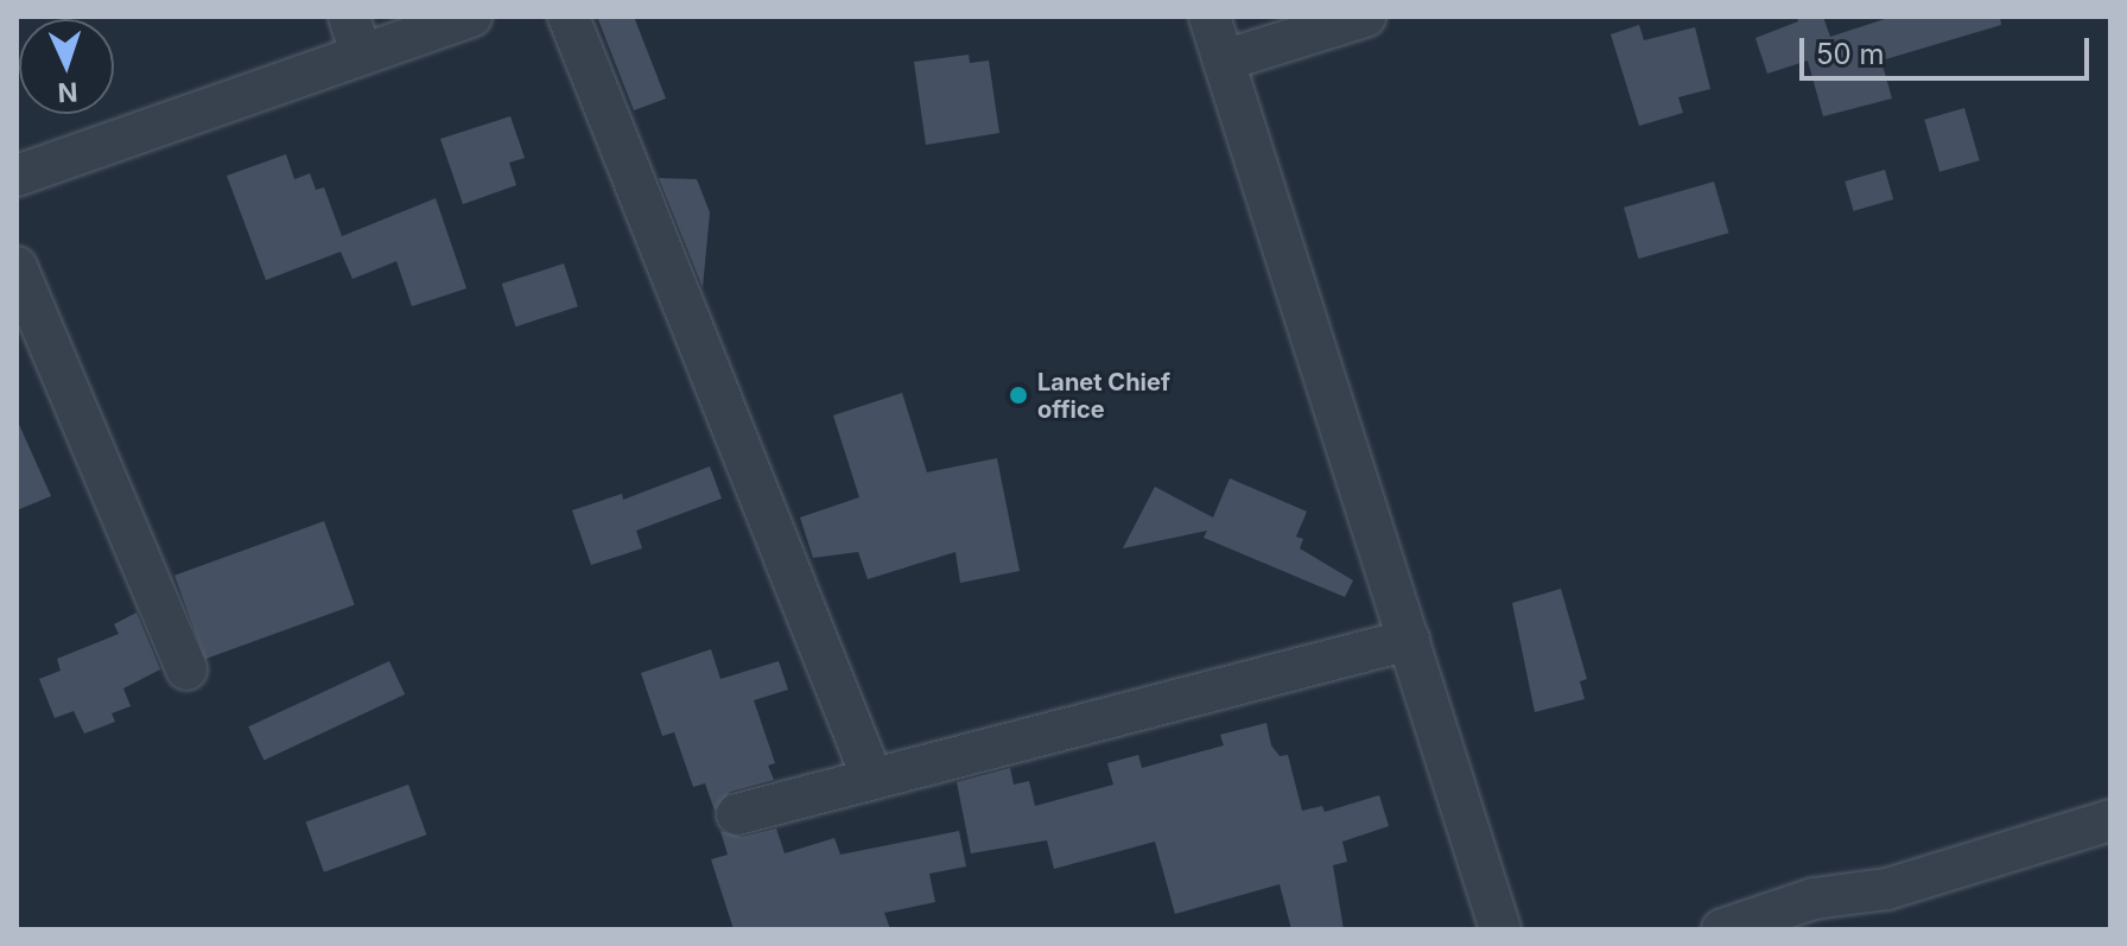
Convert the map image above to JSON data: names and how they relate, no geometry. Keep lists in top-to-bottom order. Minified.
{"places":["Lanet Chief office"],"scale_bar":"50 m","north":"bottom"}
